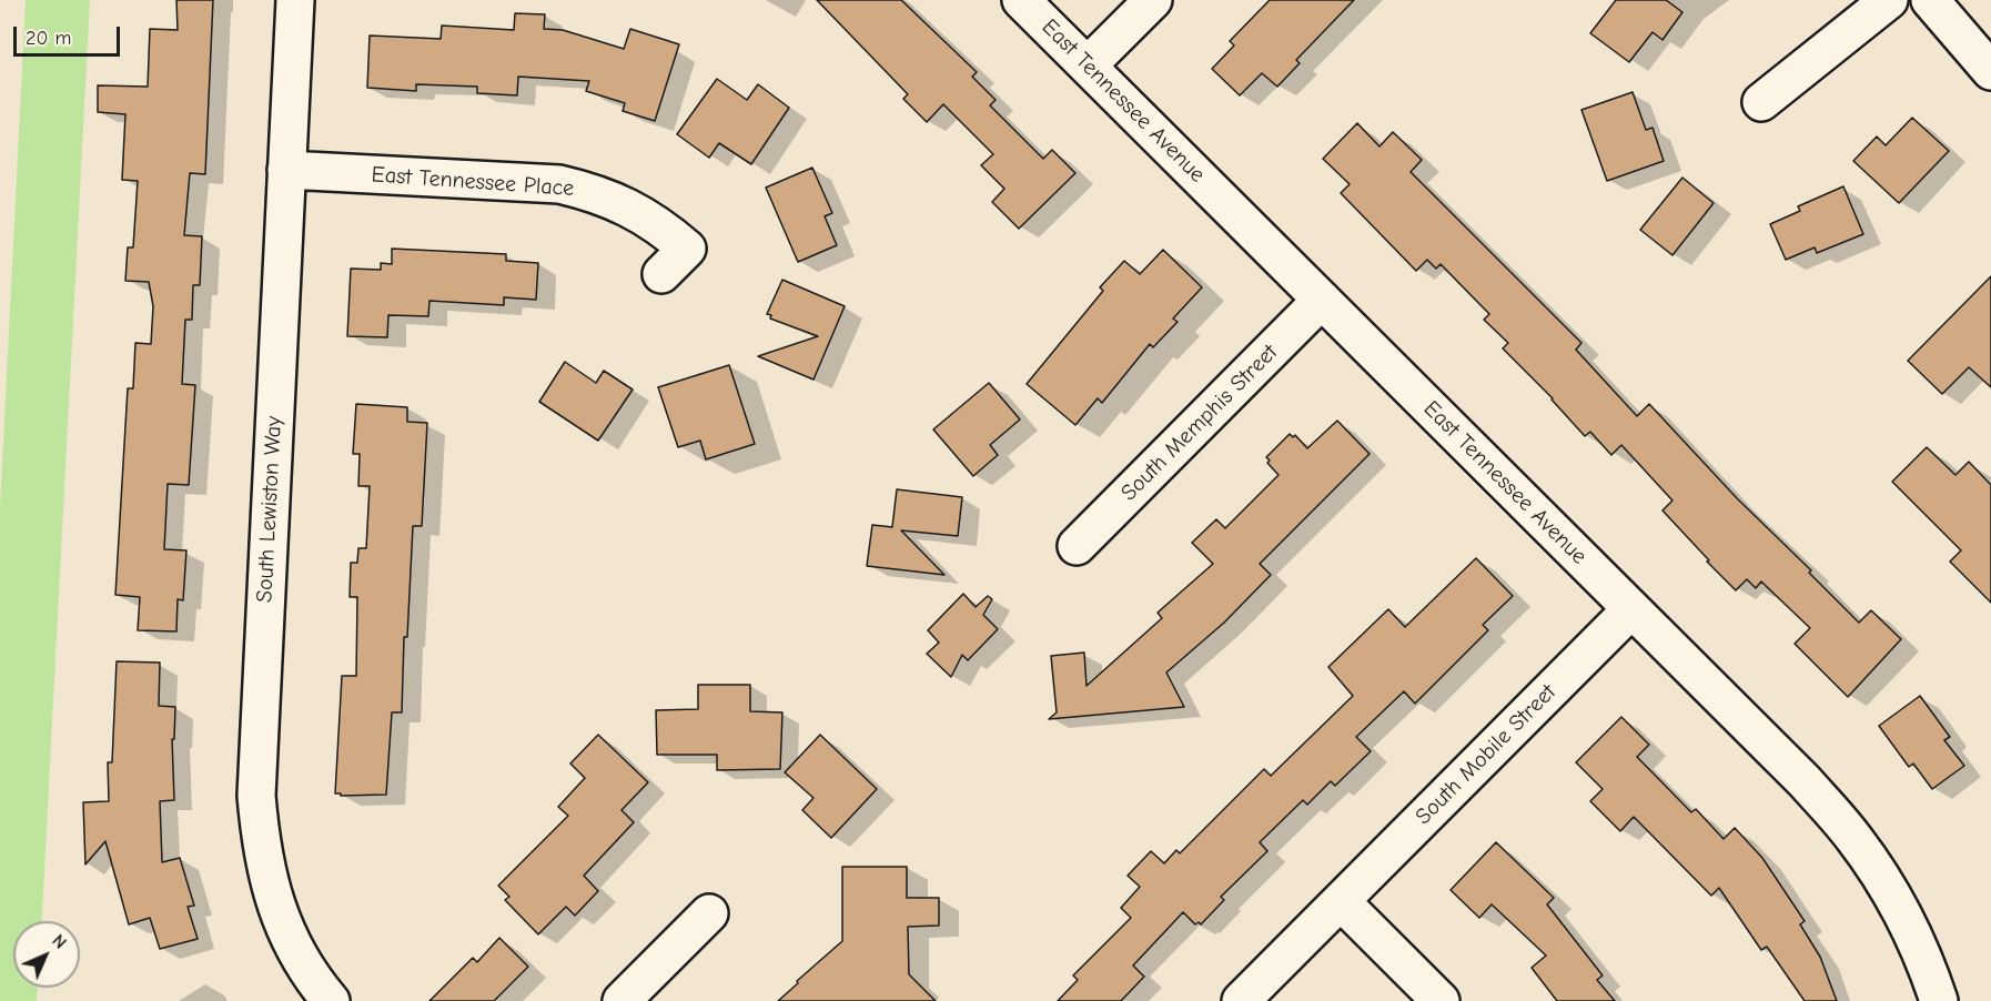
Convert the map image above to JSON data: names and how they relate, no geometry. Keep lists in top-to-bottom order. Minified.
{"streets":{"street":["East Tennessee Avenue","East Tennessee Place","South Memphis Street","South Lewiston Way","South Mobile Street"]},"crossings":[["East Tennessee Avenue","South Memphis Street"],["East Tennessee Avenue","South Mobile Street"],["East Tennessee Place","South Lewiston Way"]],"scale_bar":"20 m","north":"top right"}
